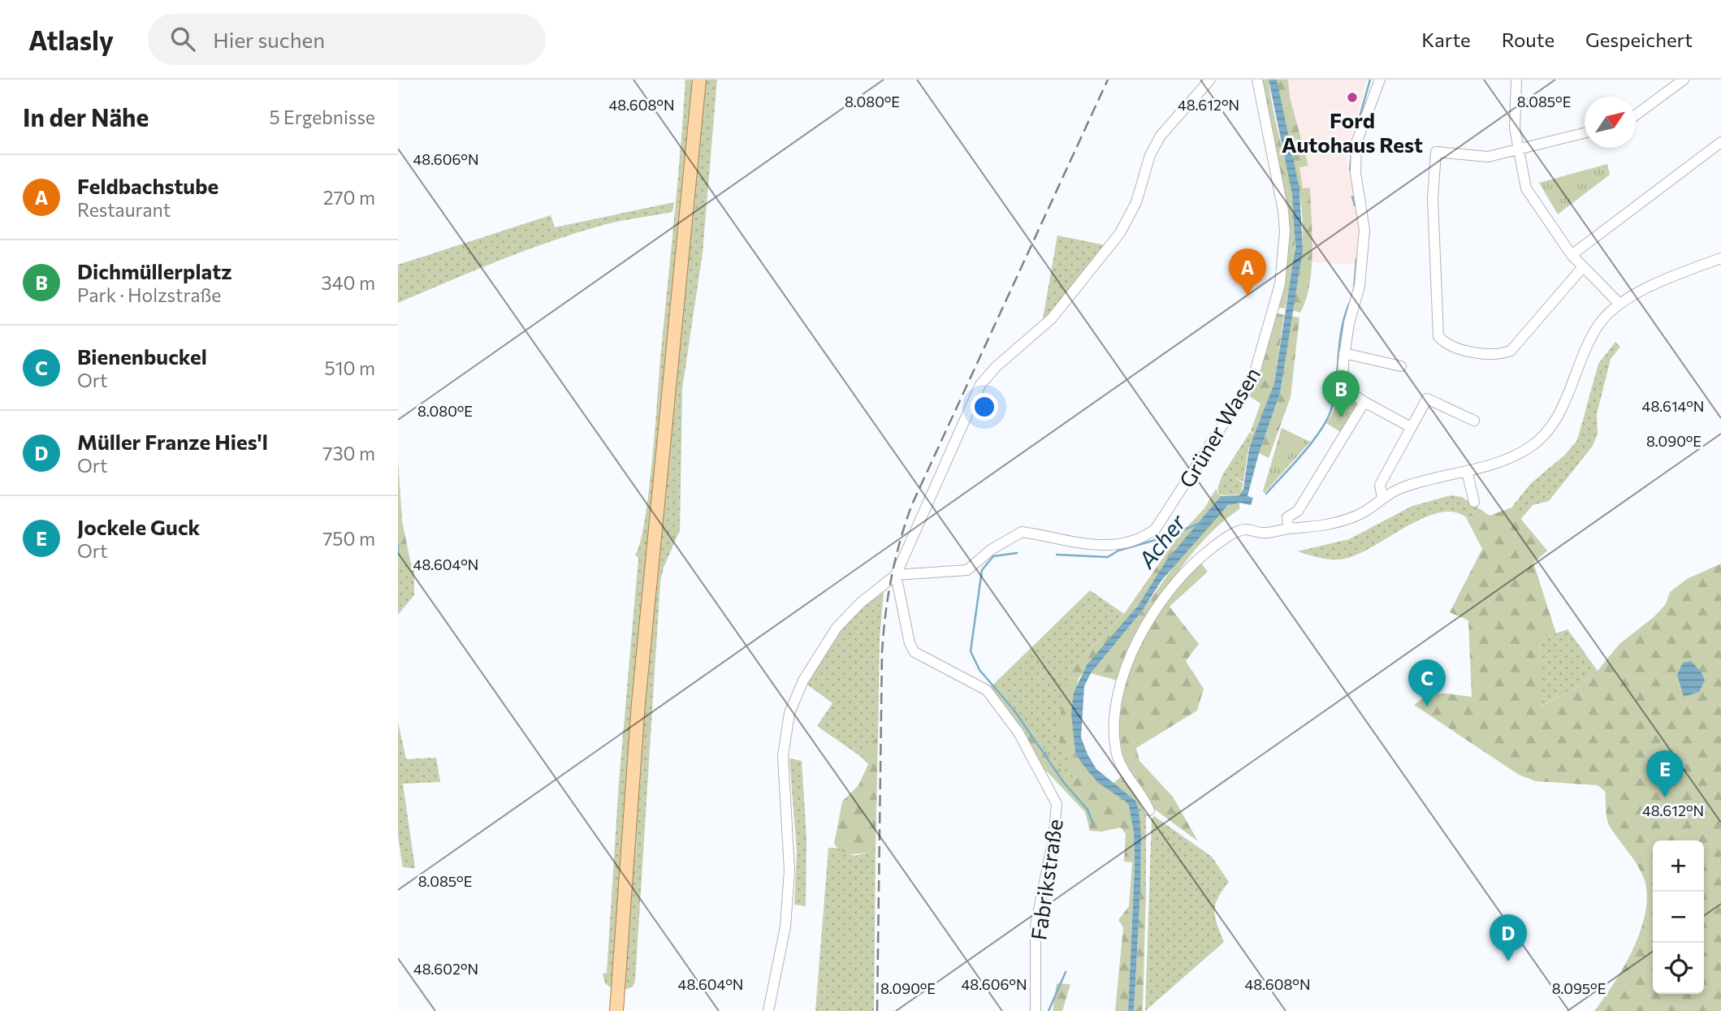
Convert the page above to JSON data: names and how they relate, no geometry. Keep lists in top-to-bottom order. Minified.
{"streets":{"street":["Grüner Wasen","Fabrikstraße"]},"crossings":[["Grüner Wasen","Fabrikstraße"]],"water":["Acher"],"places":["Ford Autohaus Rest"],"north":"top right","page":{"header":"Atlasly","search":"Hier suchen","nav":["Karte","Route","Gespeichert"],"heading":["In der Nähe","5 Ergebnisse"],"list":[{"mark":"A","name":"Feldbachstube","note":"Restaurant","value":"270 m"},{"mark":"B","name":"Dichmüllerplatz","note":"Park · Holzstraße","value":"340 m"},{"mark":"C","name":"Bienenbuckel","note":"Ort","value":"510 m"},{"mark":"D","name":"Müller Franze Hies'l","note":"Ort","value":"730 m"},{"mark":"E","name":"Jockele Guck","note":"Ort","value":"750 m"}],"pins":["A","B","C","E","D"],"map_buttons":["+","−"]},"coordinates":["8.085°E","8.080°E","48.608°N","48.612°N","48.606°N","48.614°N","8.090°E","48.604°N","48.602°N","8.095°E"]}
